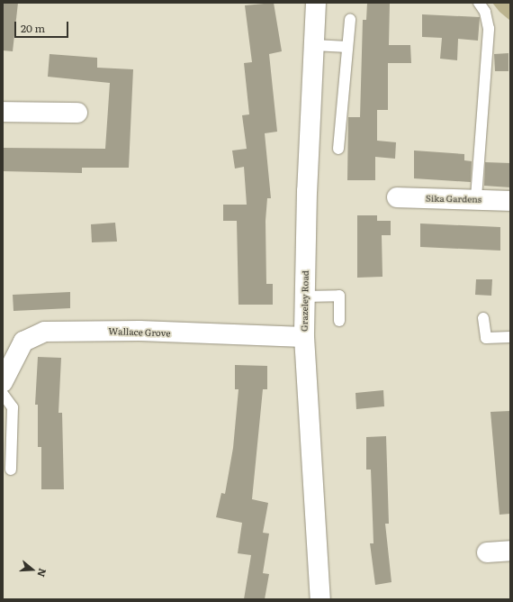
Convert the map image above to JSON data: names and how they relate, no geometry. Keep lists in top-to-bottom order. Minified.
{"streets":{"street":["Sika Gardens","Grazeley Road","Wallace Grove"]},"crossings":[["Grazeley Road","Wallace Grove"]],"scale_bar":"20 m","north":"right"}
